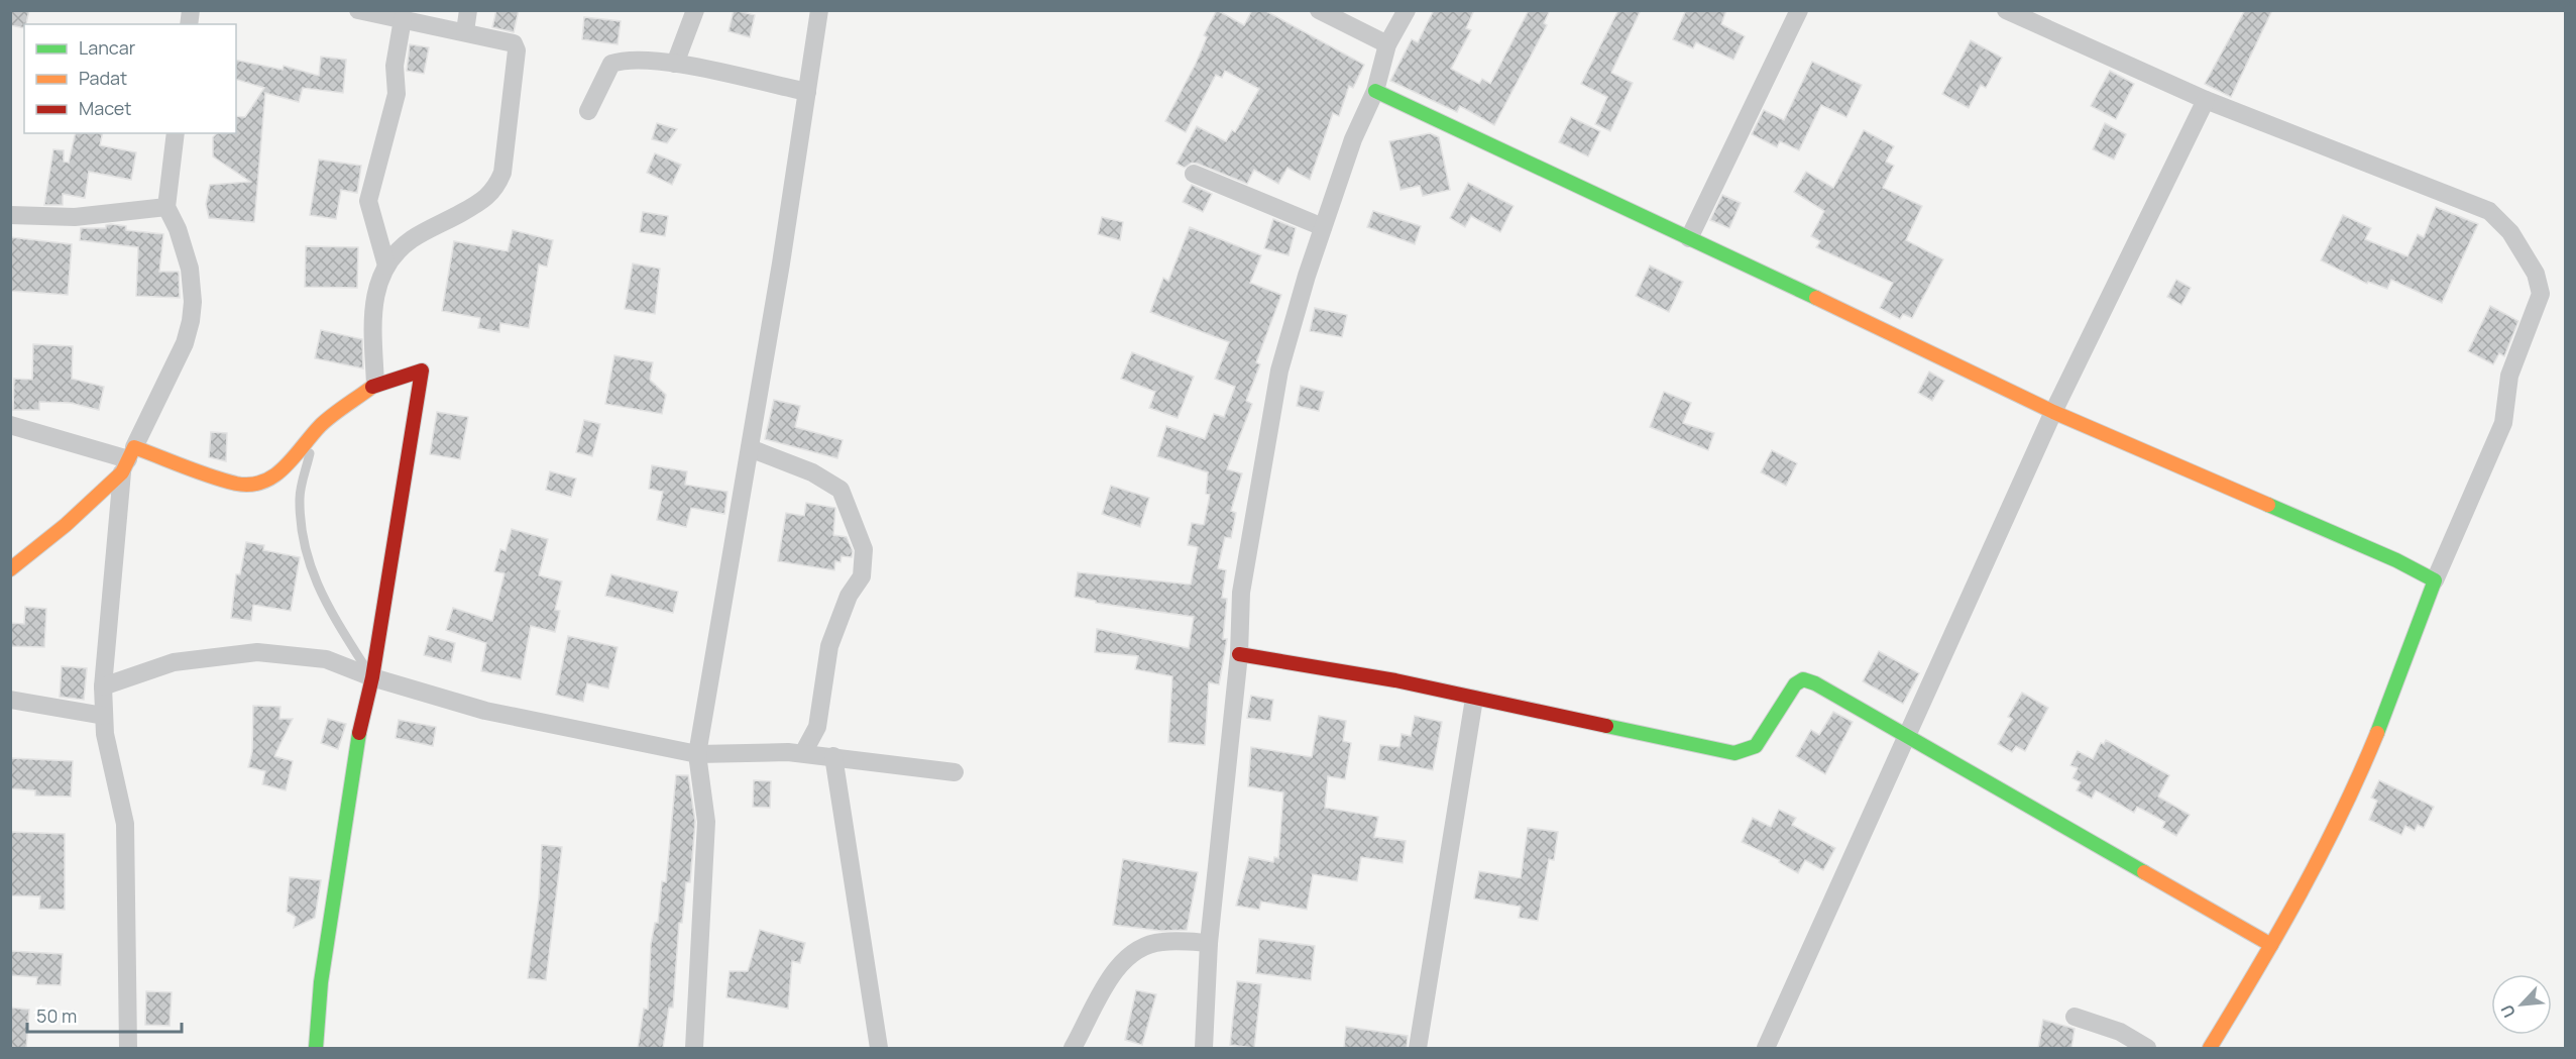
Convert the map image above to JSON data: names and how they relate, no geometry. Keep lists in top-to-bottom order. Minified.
{"legend":["Lancar","Padat","Macet"],"scale_bar":"50 m","north":"bottom left"}
